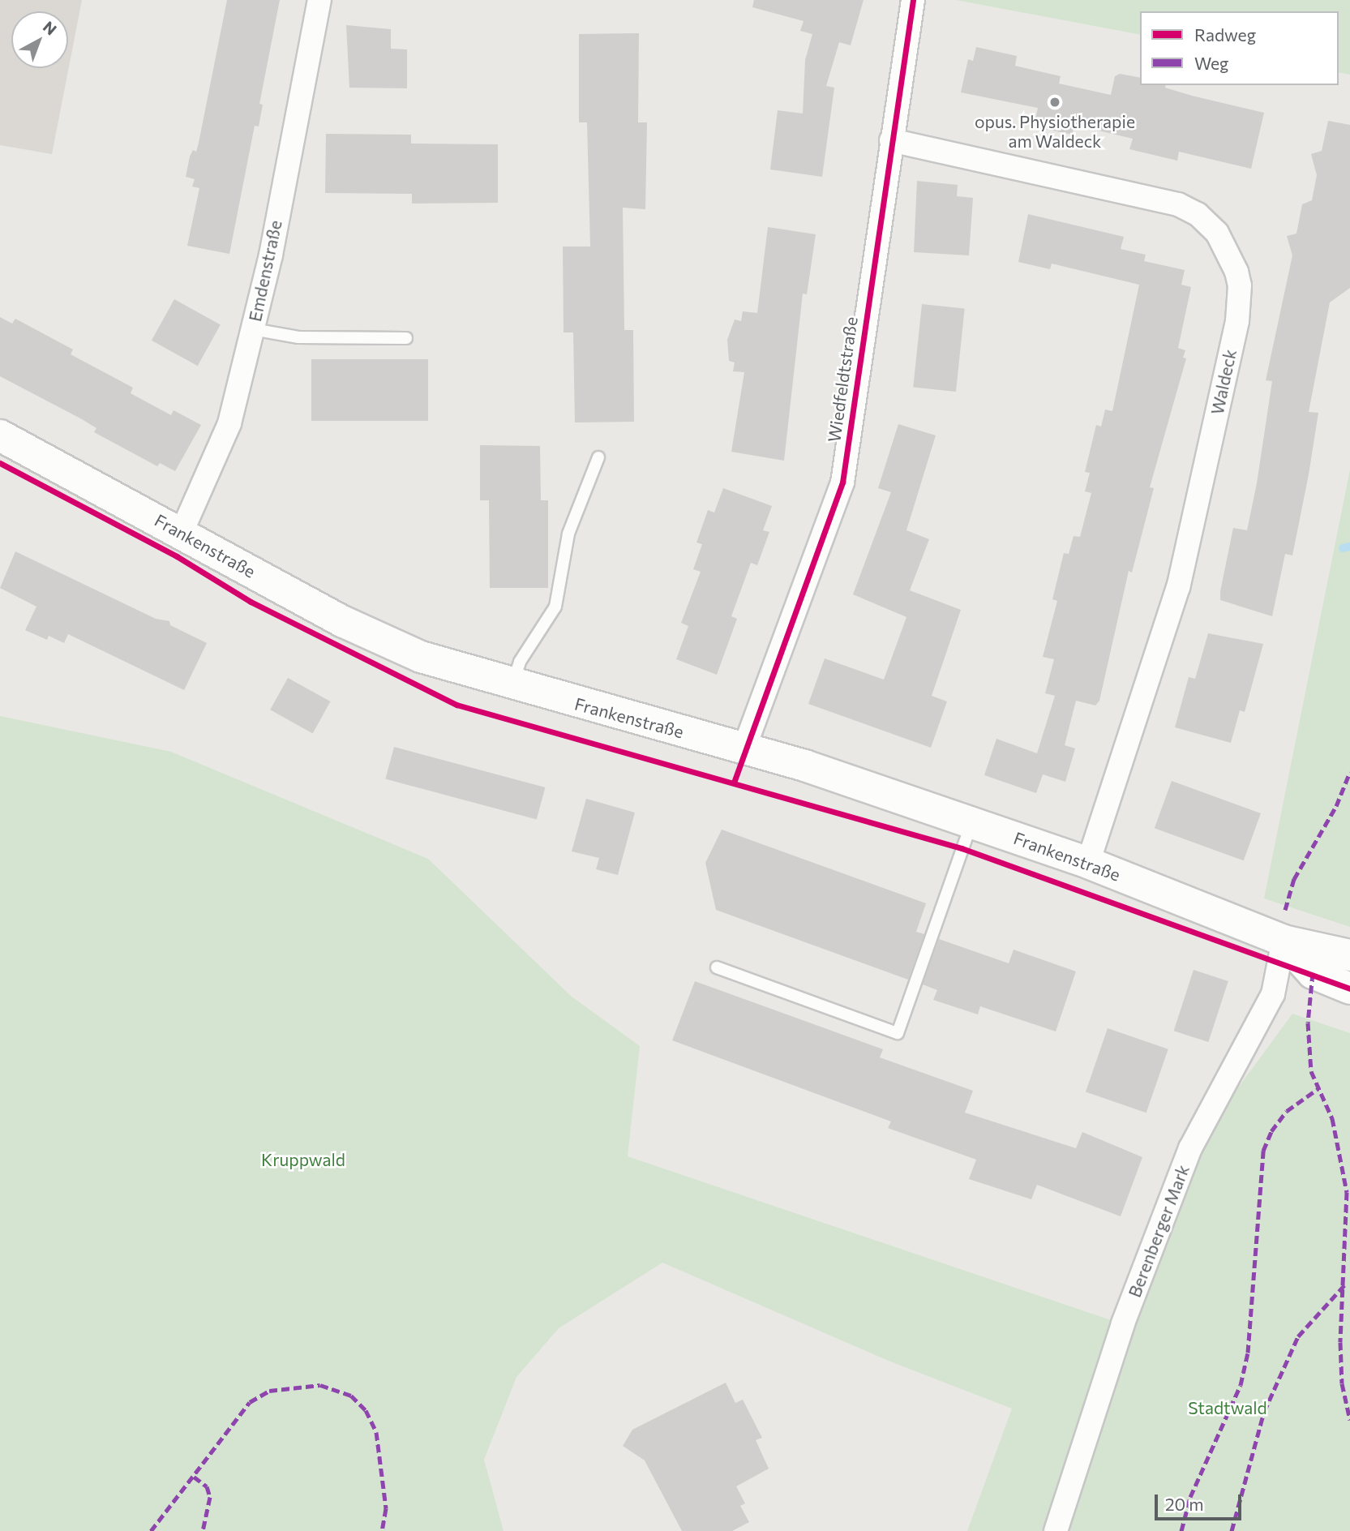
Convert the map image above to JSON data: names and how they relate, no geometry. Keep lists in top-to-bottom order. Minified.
{"streets":{"main road":["Frankenstraße"],"street":["Emdenstraße","Wiedfeldtstraße","Waldeck","Berenberger Mark"]},"crossings":[["Emdenstraße","Frankenstraße"],["Wiedfeldtstraße","Waldeck"],["Wiedfeldtstraße","Frankenstraße"],["Waldeck","Frankenstraße"],["Frankenstraße","Berenberger Mark"]],"parks":["Kruppwald","Stadtwald"],"places":["opus. Physiotherapie am Waldeck"],"legend":["Radweg","Weg"],"scale_bar":"20 m","north":"top right"}
